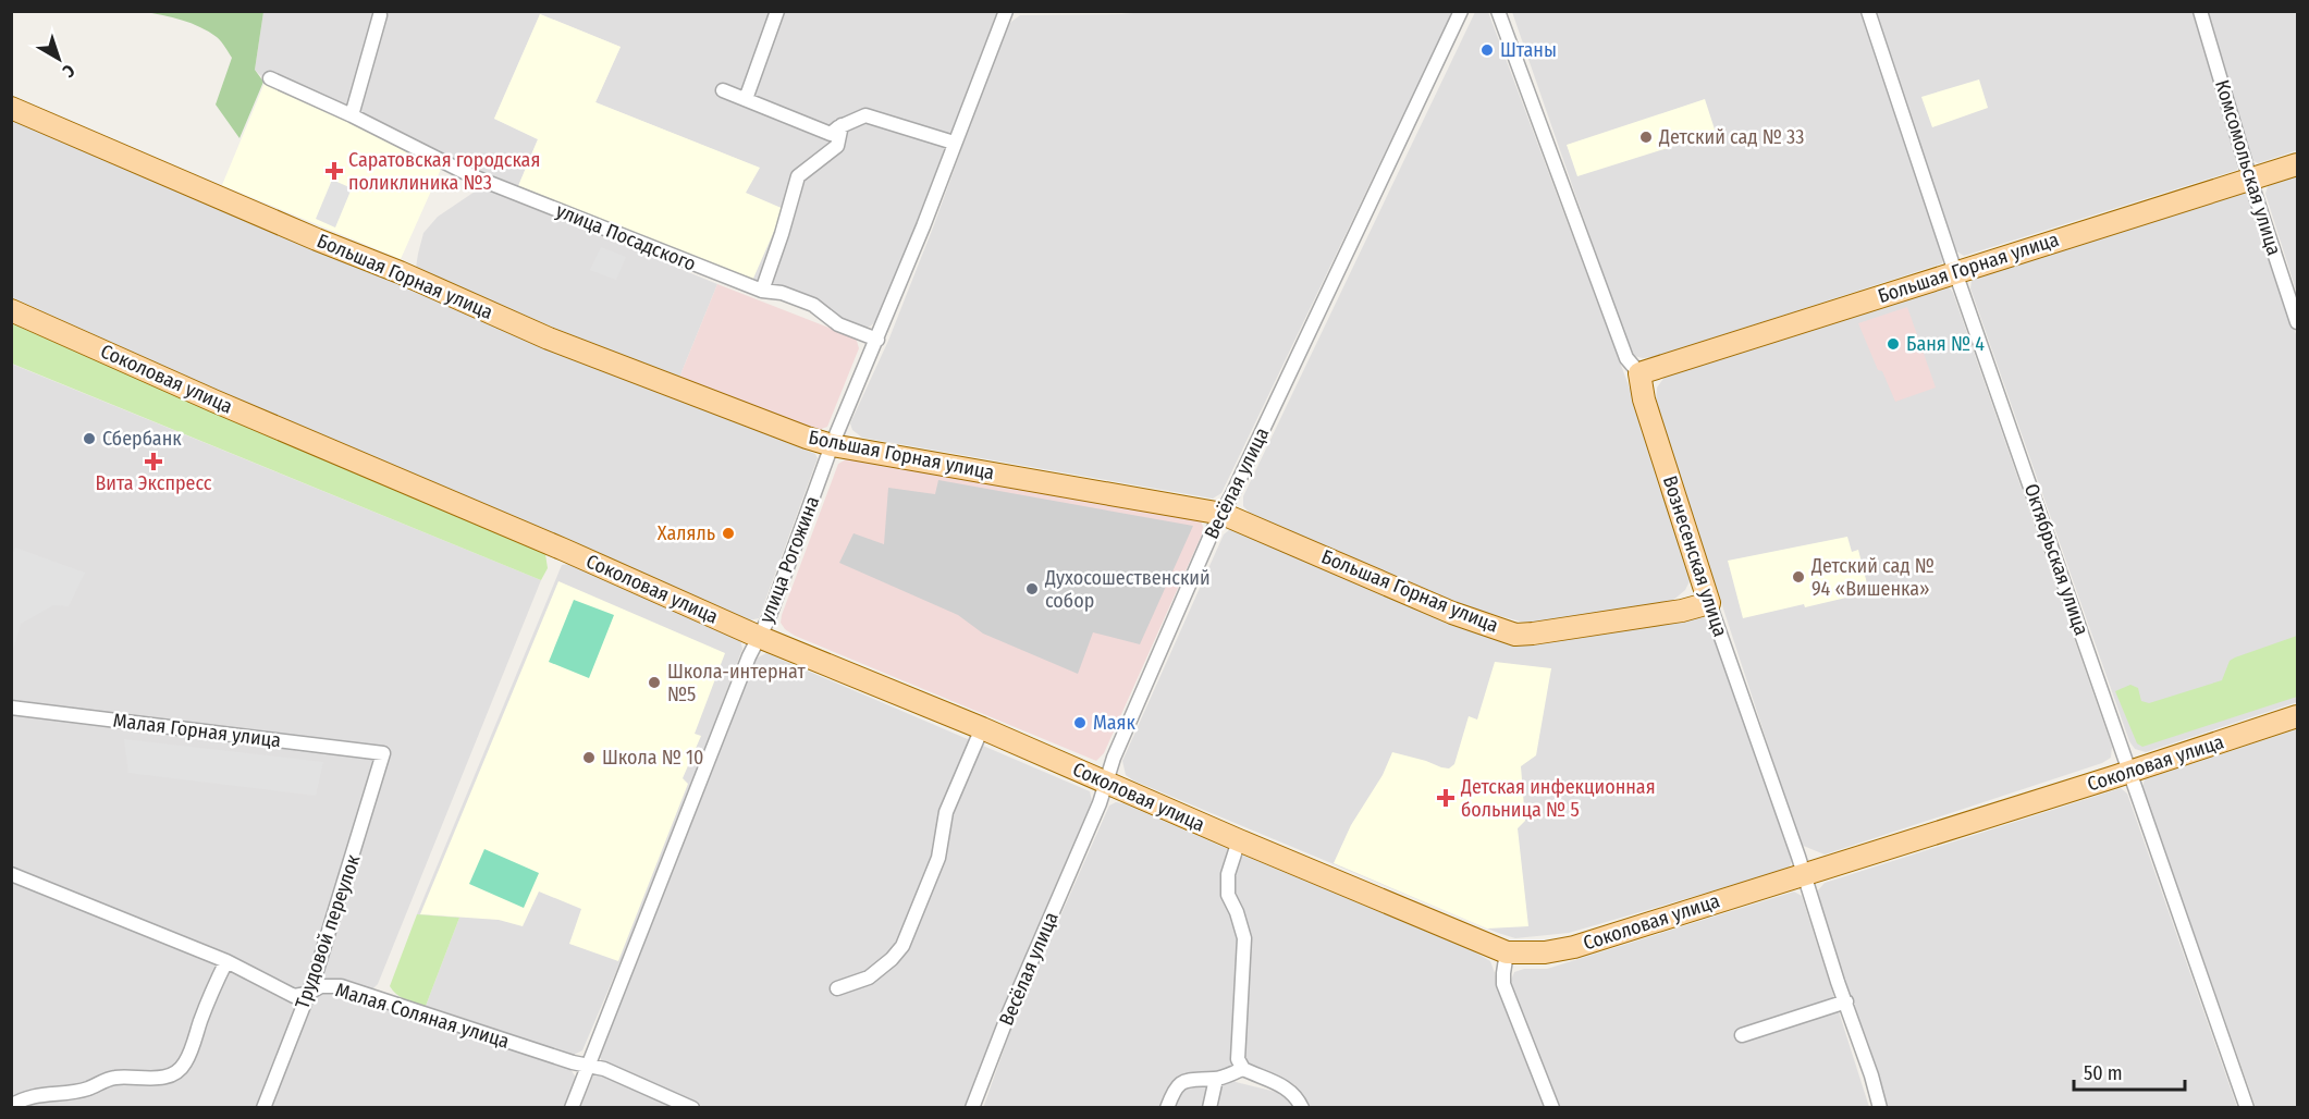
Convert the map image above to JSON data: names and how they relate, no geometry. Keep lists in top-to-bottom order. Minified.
{"streets":{"main road":["Большая Горная улица","Соколовая улица","Вознесенская улица"],"street":["Комсомольская улица","улица Посадского","Весёлая улица","улица Рогожина","Октябрьская улица","Малая Горная улица","Трудовой переулок","Малая Соляная улица"]},"crossings":[["Комсомольская улица","Большая Горная улица"],["улица Посадского","улица Рогожина"],["Большая Горная улица","Весёлая улица"],["Большая Горная улица","Вознесенская улица"],["Большая Горная улица","улица Рогожина"],["Большая Горная улица","Октябрьская улица"],["Соколовая улица","Весёлая улица"],["Соколовая улица","Вознесенская улица"],["Соколовая улица","улица Рогожина"],["Соколовая улица","Октябрьская улица"],["улица Рогожина","Малая Соляная улица"],["Малая Горная улица","Трудовой переулок"],["Трудовой переулок","Малая Соляная улица"]],"places":{"other":["Штаны","Детский сад № 33","Баня № 4","Сбербанк","Халяль","Детский сад № 94 «Вишенка»","Духосошественский собор","Школа-интернат №5","Маяк","Школа № 10"],"health":["Саратовская городская поликлиника №3","Вита Экспресс","Детская инфекционная больница № 5"]},"scale_bar":"50 m","north":"bottom right"}
